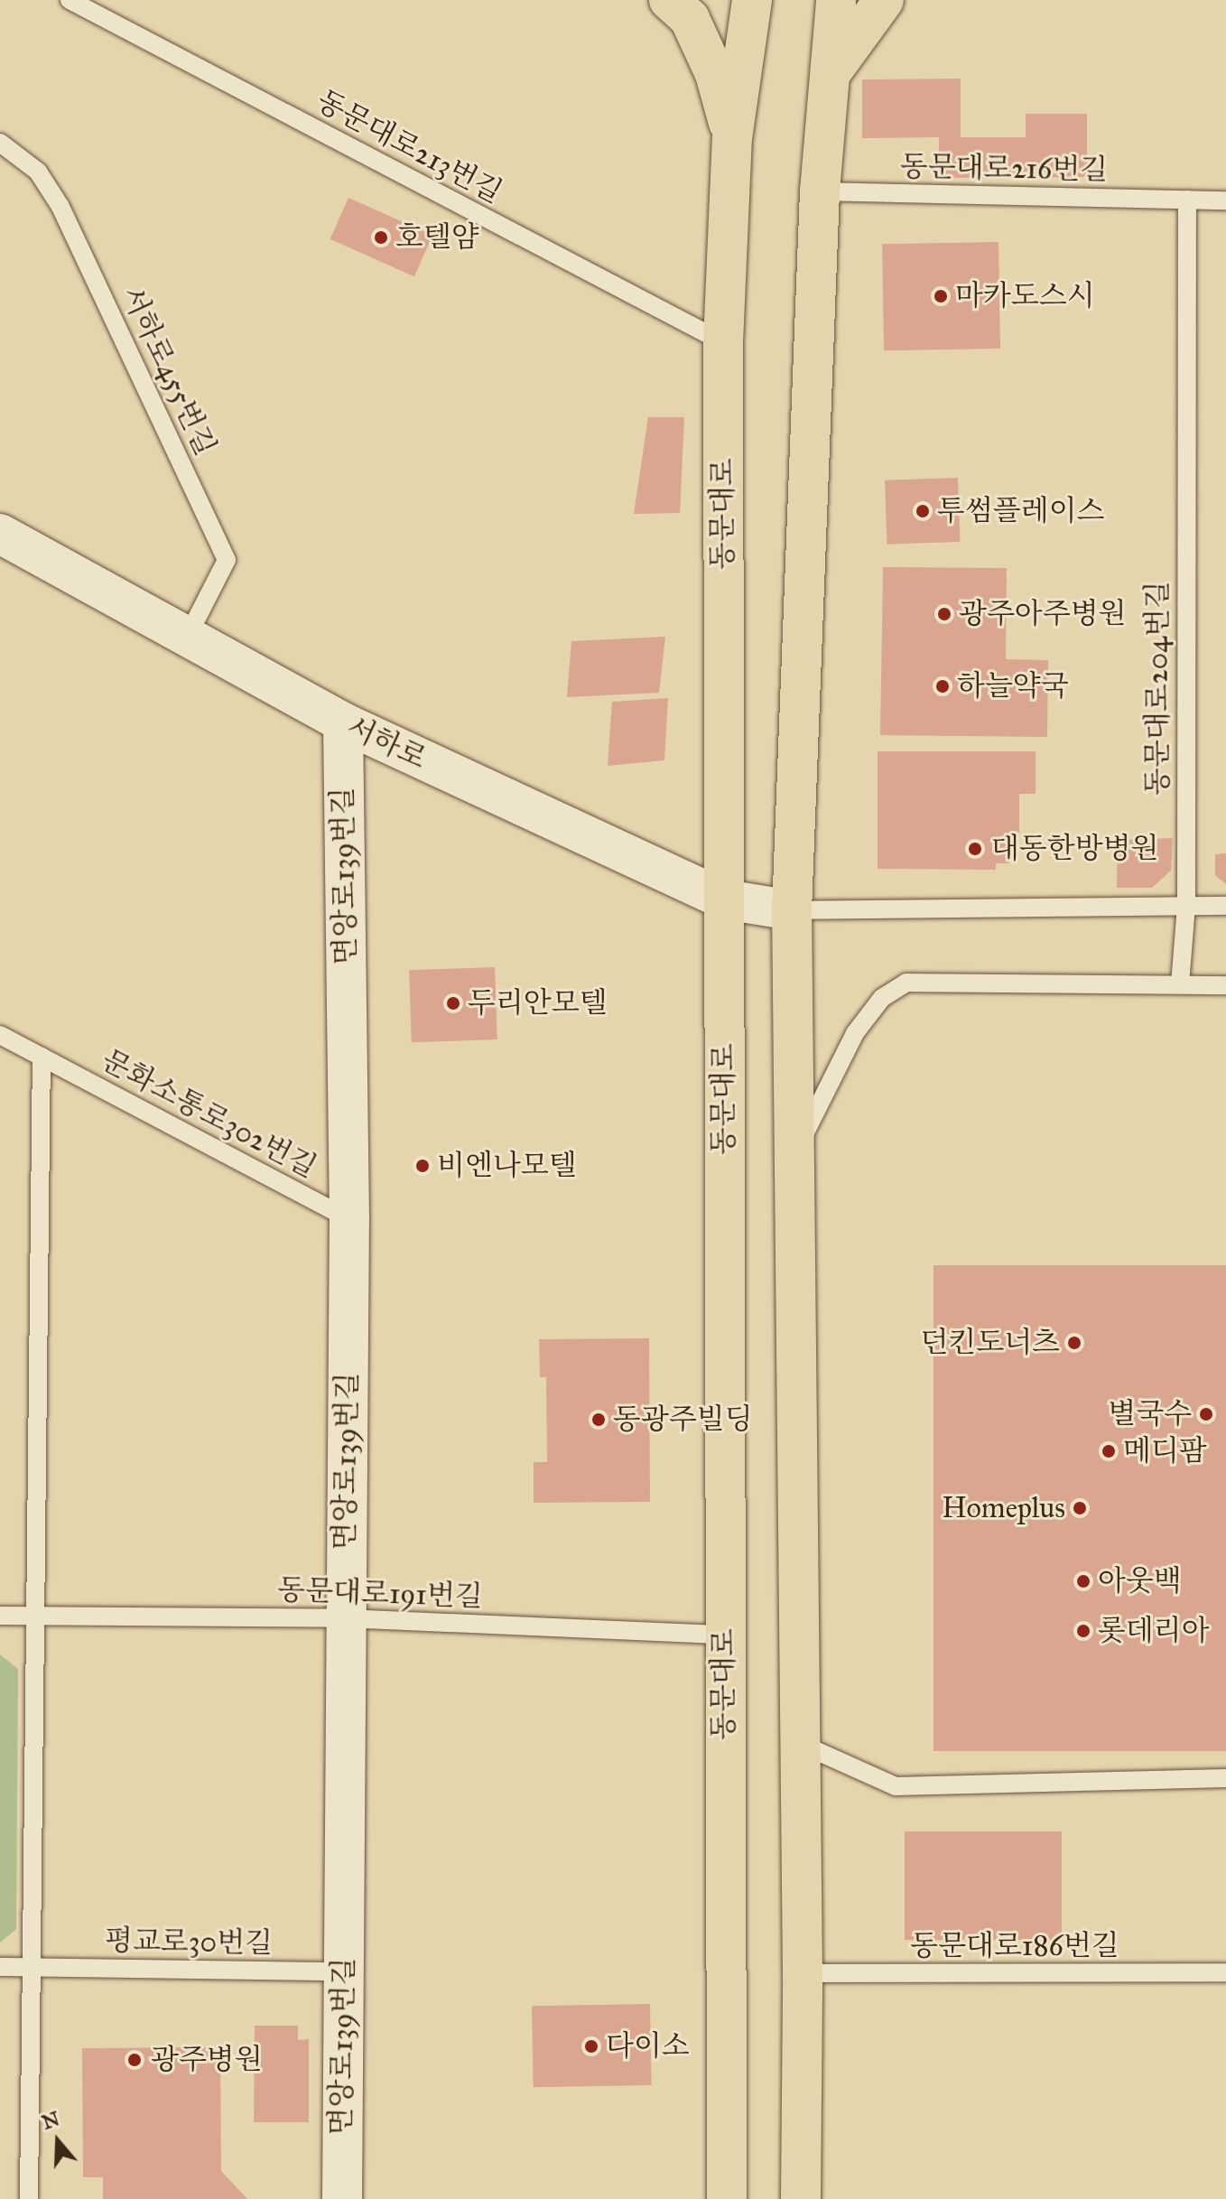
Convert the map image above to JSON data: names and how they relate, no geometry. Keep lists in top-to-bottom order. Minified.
{"streets":{"main road":["동문대로"],"street":["서하로","면앙로139번길"],"lane":["동문대로213번길","동문대로216번길","서하로455번길","동문대로204번길","문화소통로302번길","동문대로191번길","평교로30번길","동문대로186번길"]},"crossings":[["동문대로213번길","동문대로"],["동문대로216번길","동문대로204번길"],["서하로455번길","서하로"],["동문대로","서하로"],["동문대로","동문대로191번길"],["서하로","면앙로139번길"],["면앙로139번길","문화소통로302번길"],["면앙로139번길","동문대로191번길"],["면앙로139번길","평교로30번길"]],"places":["호텔얌","마카도스시","투썸플레이스","광주아주병원","하늘약국","대동한방병원","두리안모텔","비엔나모텔","던킨도너츠","별국수","동광주빌딩","메디팜","Homeplus","아웃백","롯데리아","다이소","광주병원"],"north":"top"}
